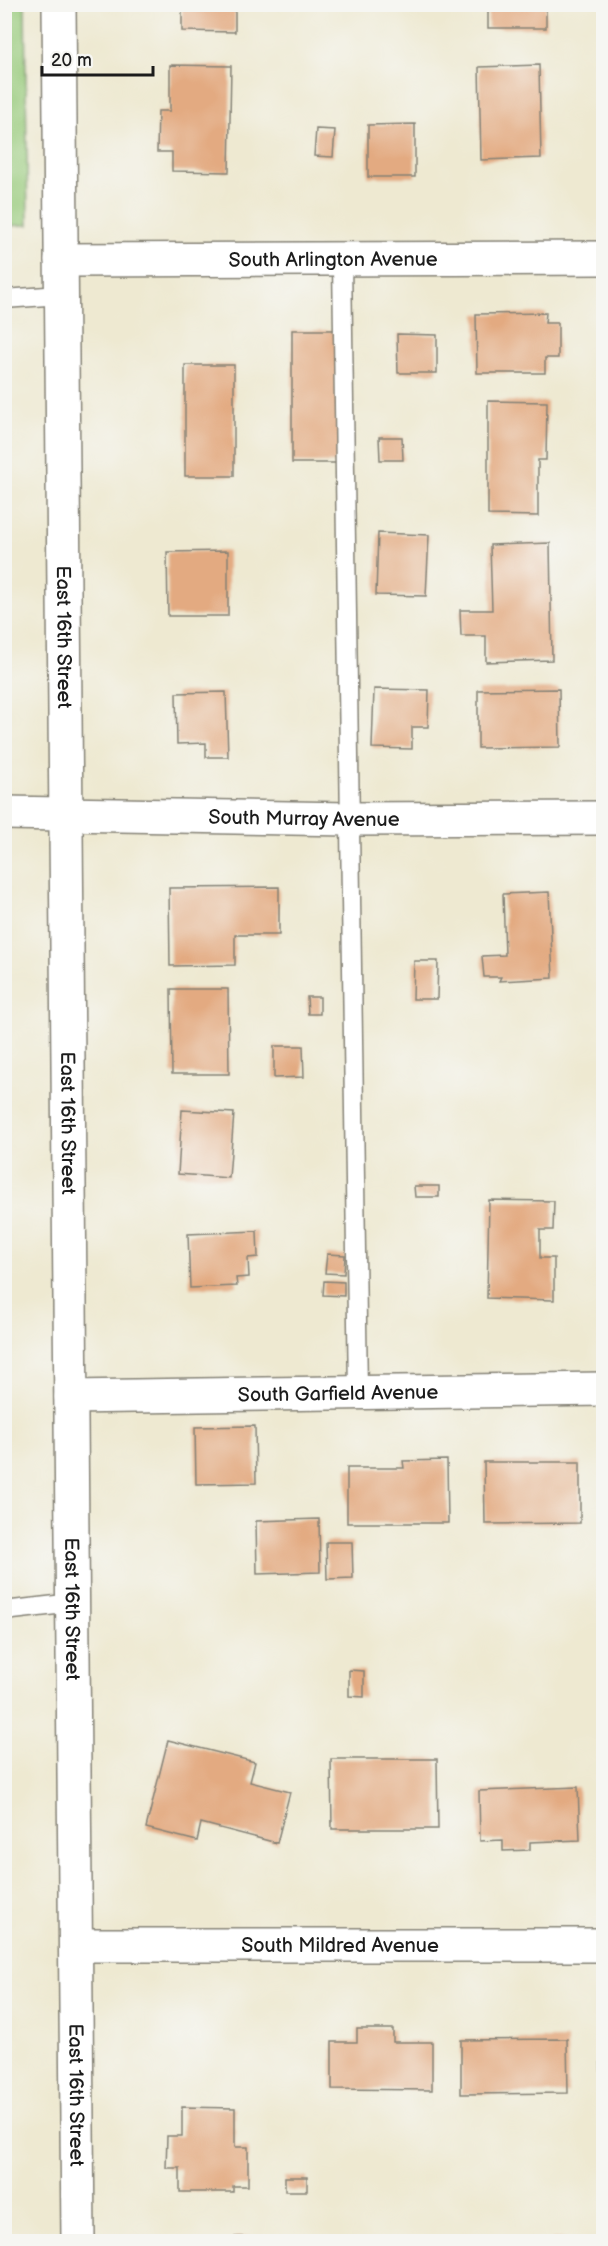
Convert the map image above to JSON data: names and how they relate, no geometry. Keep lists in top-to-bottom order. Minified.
{"streets":{"street":["South Arlington Avenue","East 16th Street","South Murray Avenue","South Garfield Avenue","South Mildred Avenue"]},"crossings":[["South Arlington Avenue","East 16th Street"],["East 16th Street","South Murray Avenue"],["East 16th Street","South Garfield Avenue"],["East 16th Street","South Mildred Avenue"]],"scale_bar":"20 m"}
